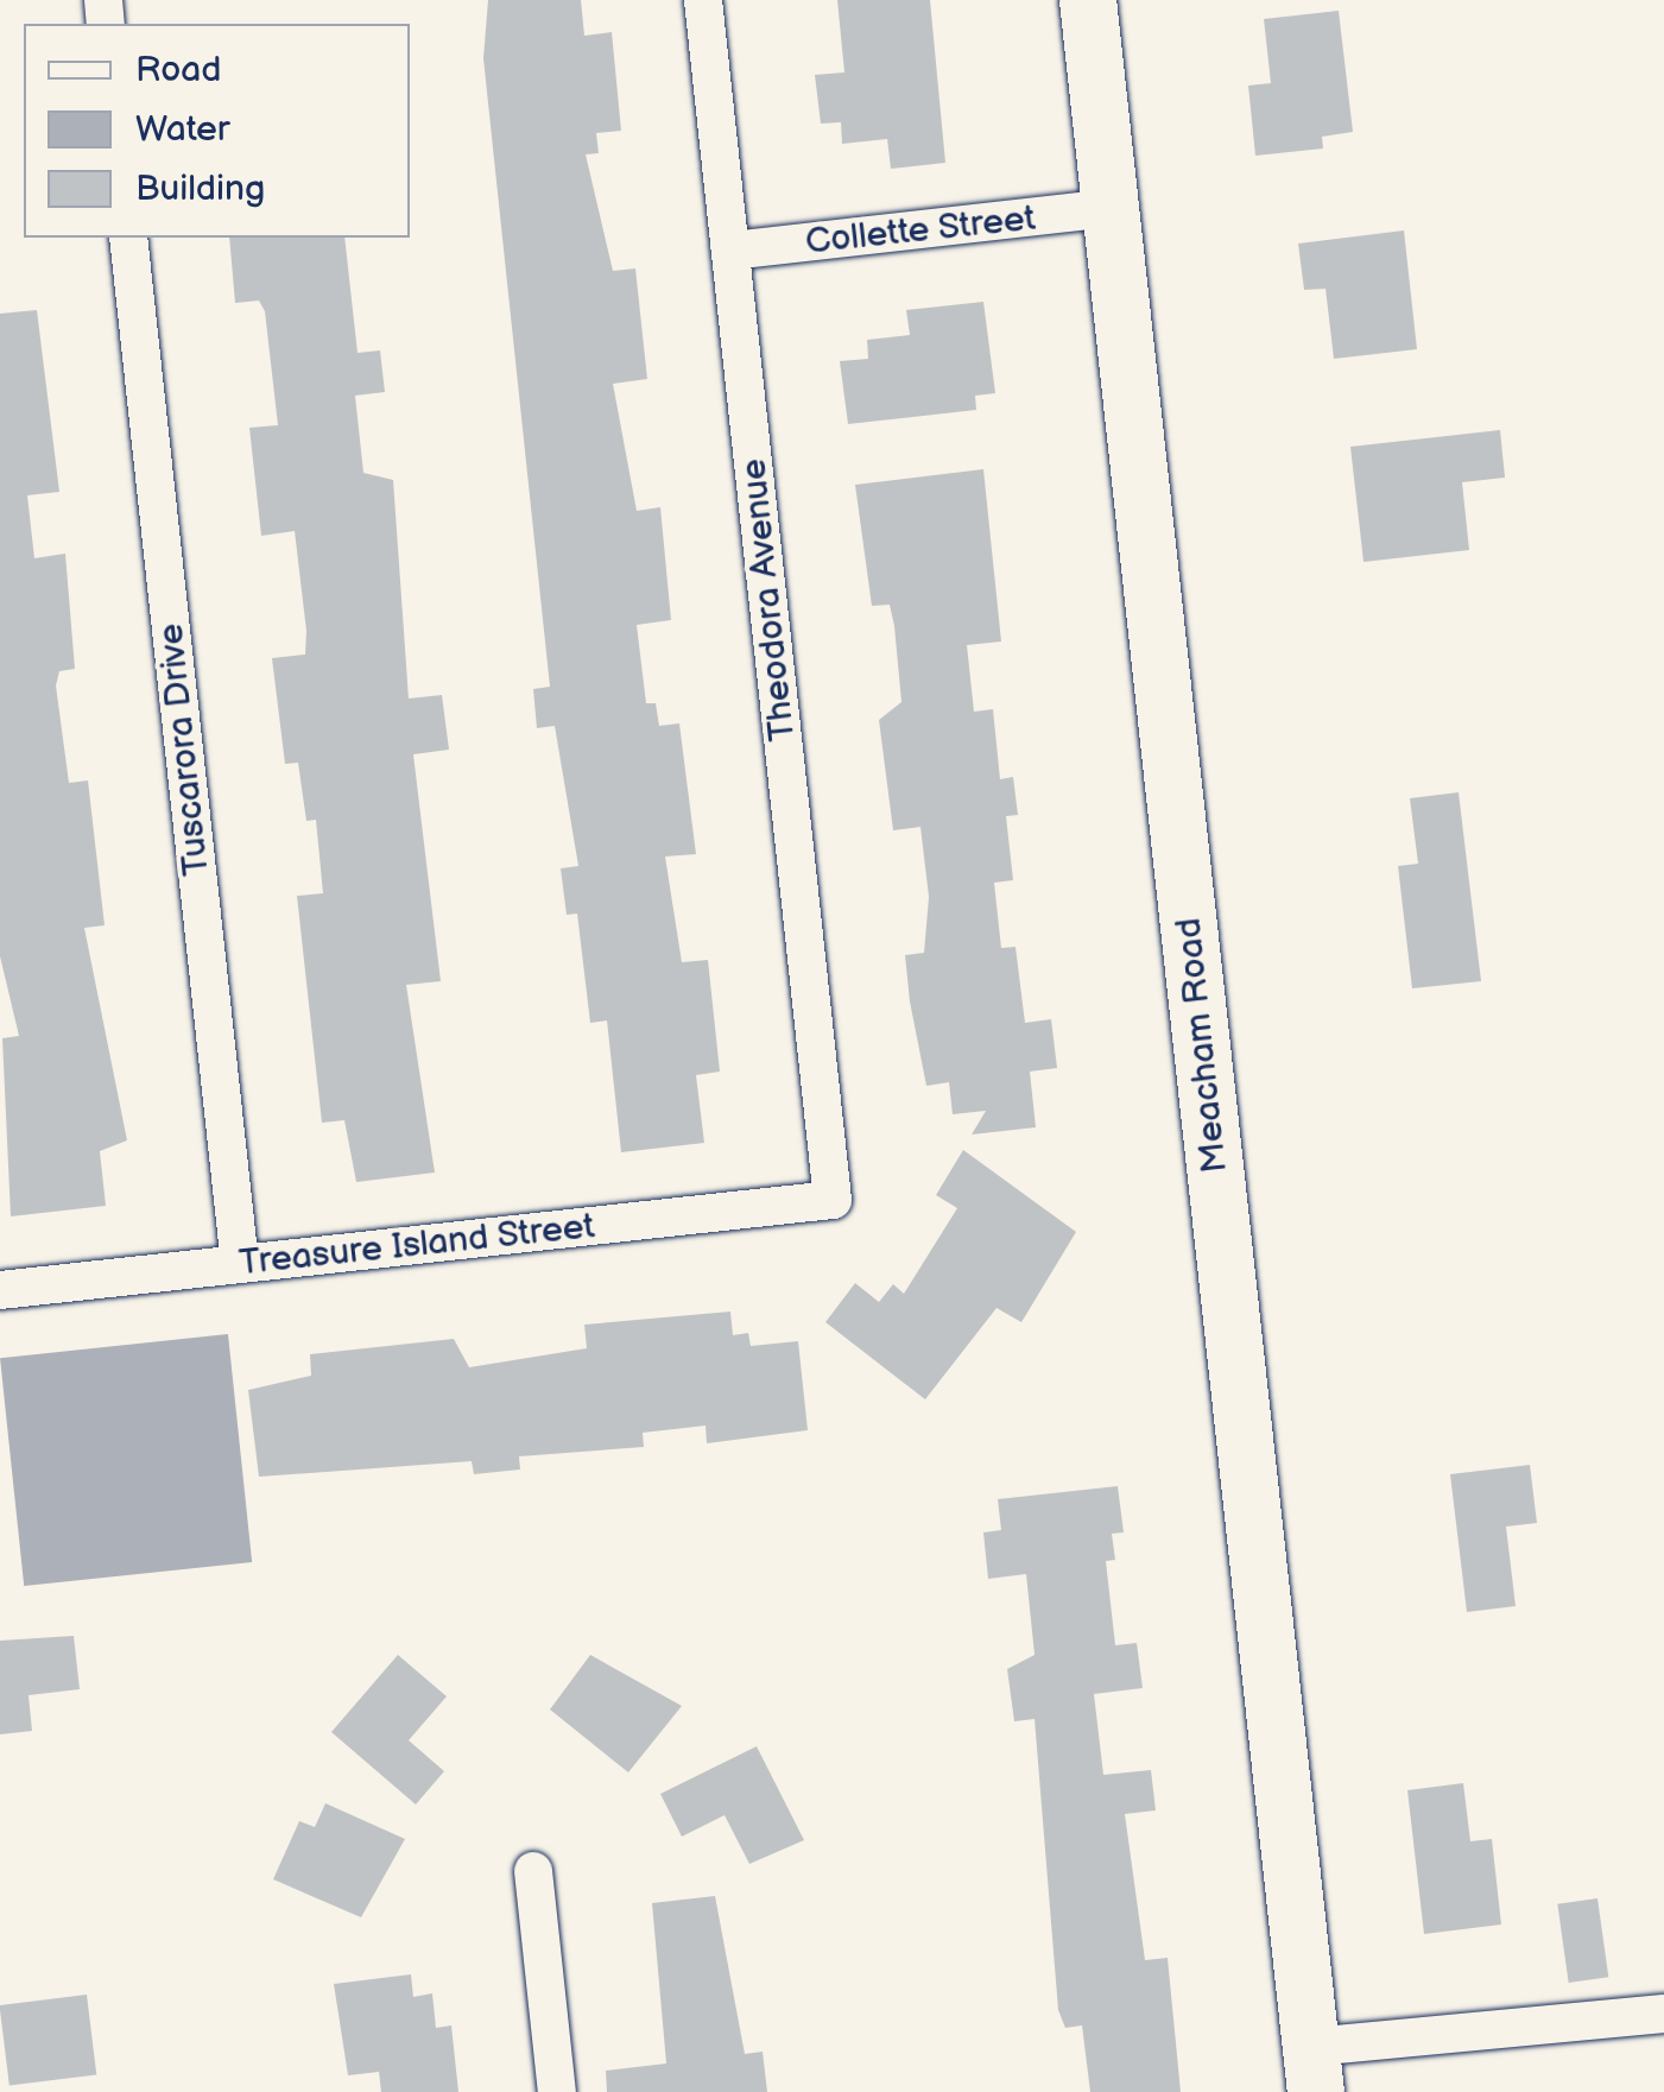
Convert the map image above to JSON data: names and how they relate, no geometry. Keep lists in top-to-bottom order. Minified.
{"streets":{"street":["Collette Street","Theodora Avenue","Tuscarora Drive","Meacham Road","Treasure Island Street"]},"crossings":[["Collette Street","Theodora Avenue"],["Collette Street","Meacham Road"],["Theodora Avenue","Treasure Island Street"],["Tuscarora Drive","Treasure Island Street"]],"legend":["Road","Water","Building"]}
